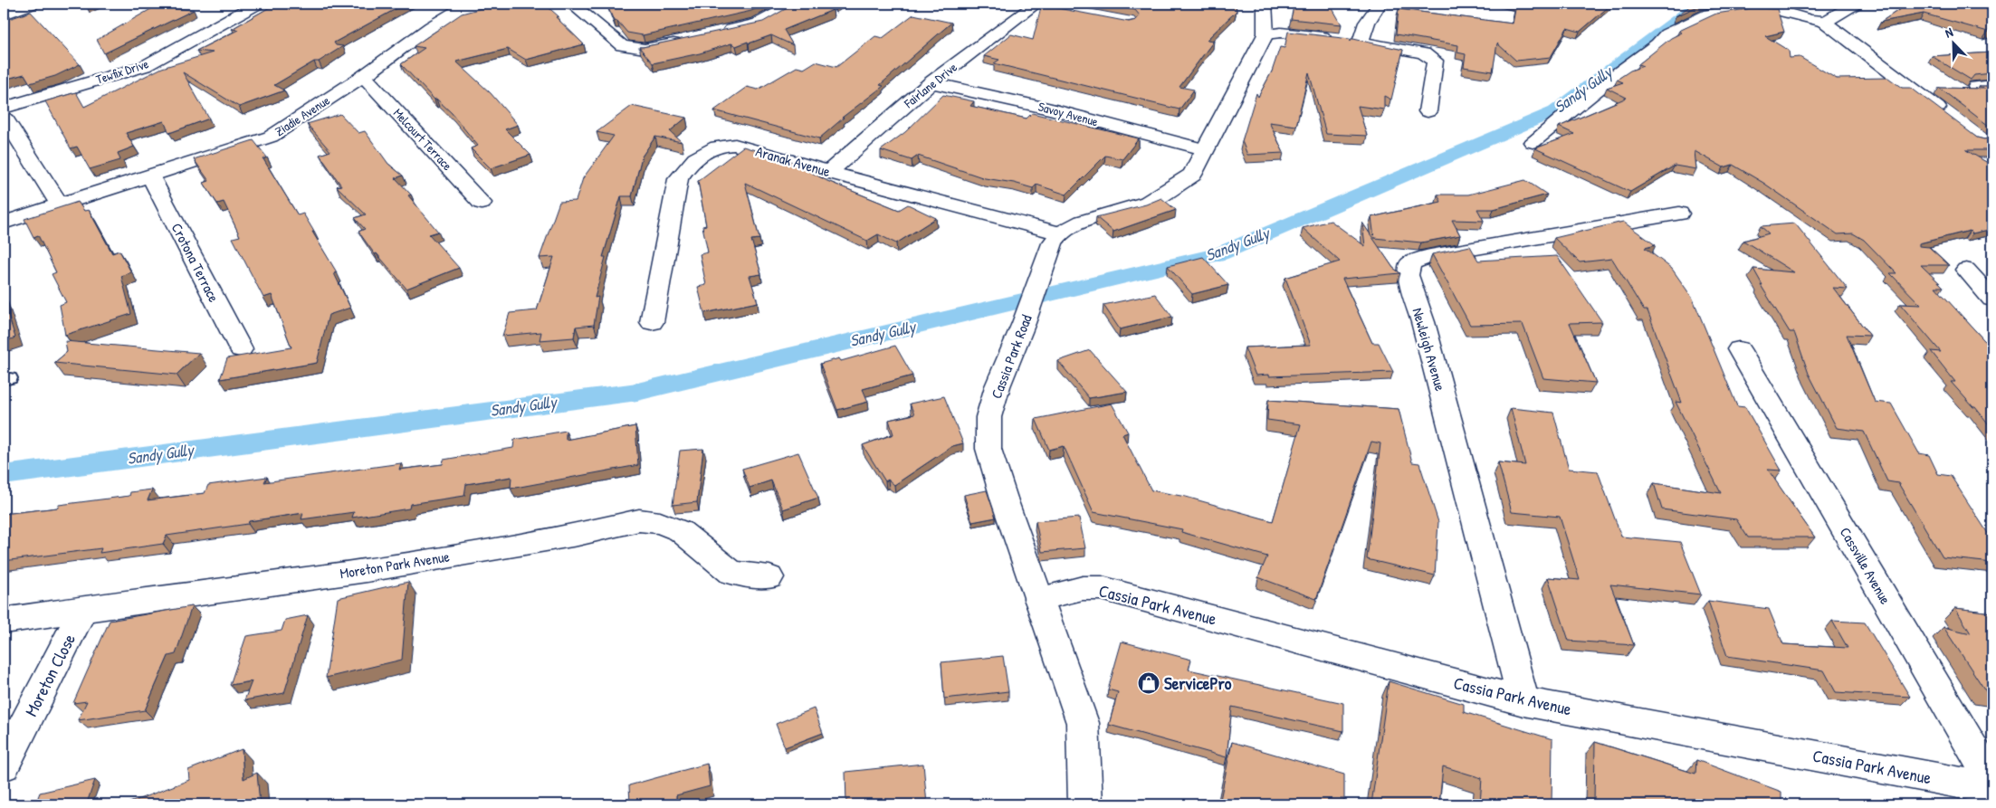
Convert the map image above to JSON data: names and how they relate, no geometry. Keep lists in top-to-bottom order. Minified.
{"streets":{"street":["Tewfix Drive","Fairlane Drive","Savoy Avenue","Ziadie Avenue","Melcourt Terrace","Aranak Avenue","Crotona Terrace","Newleigh Avenue","Cassia Park Road","Moreton Park Avenue","Cassville Avenue","Cassia Park Avenue","Moreton Close"]},"crossings":[["Fairlane Drive","Savoy Avenue"],["Fairlane Drive","Aranak Avenue"],["Ziadie Avenue","Melcourt Terrace"],["Ziadie Avenue","Crotona Terrace"],["Aranak Avenue","Cassia Park Road"],["Newleigh Avenue","Cassia Park Avenue"],["Cassia Park Road","Cassia Park Avenue"],["Moreton Park Avenue","Moreton Close"]],"water":["Sandy Gully"],"places":{"shop":["ServicePro"]},"north":"top left"}
